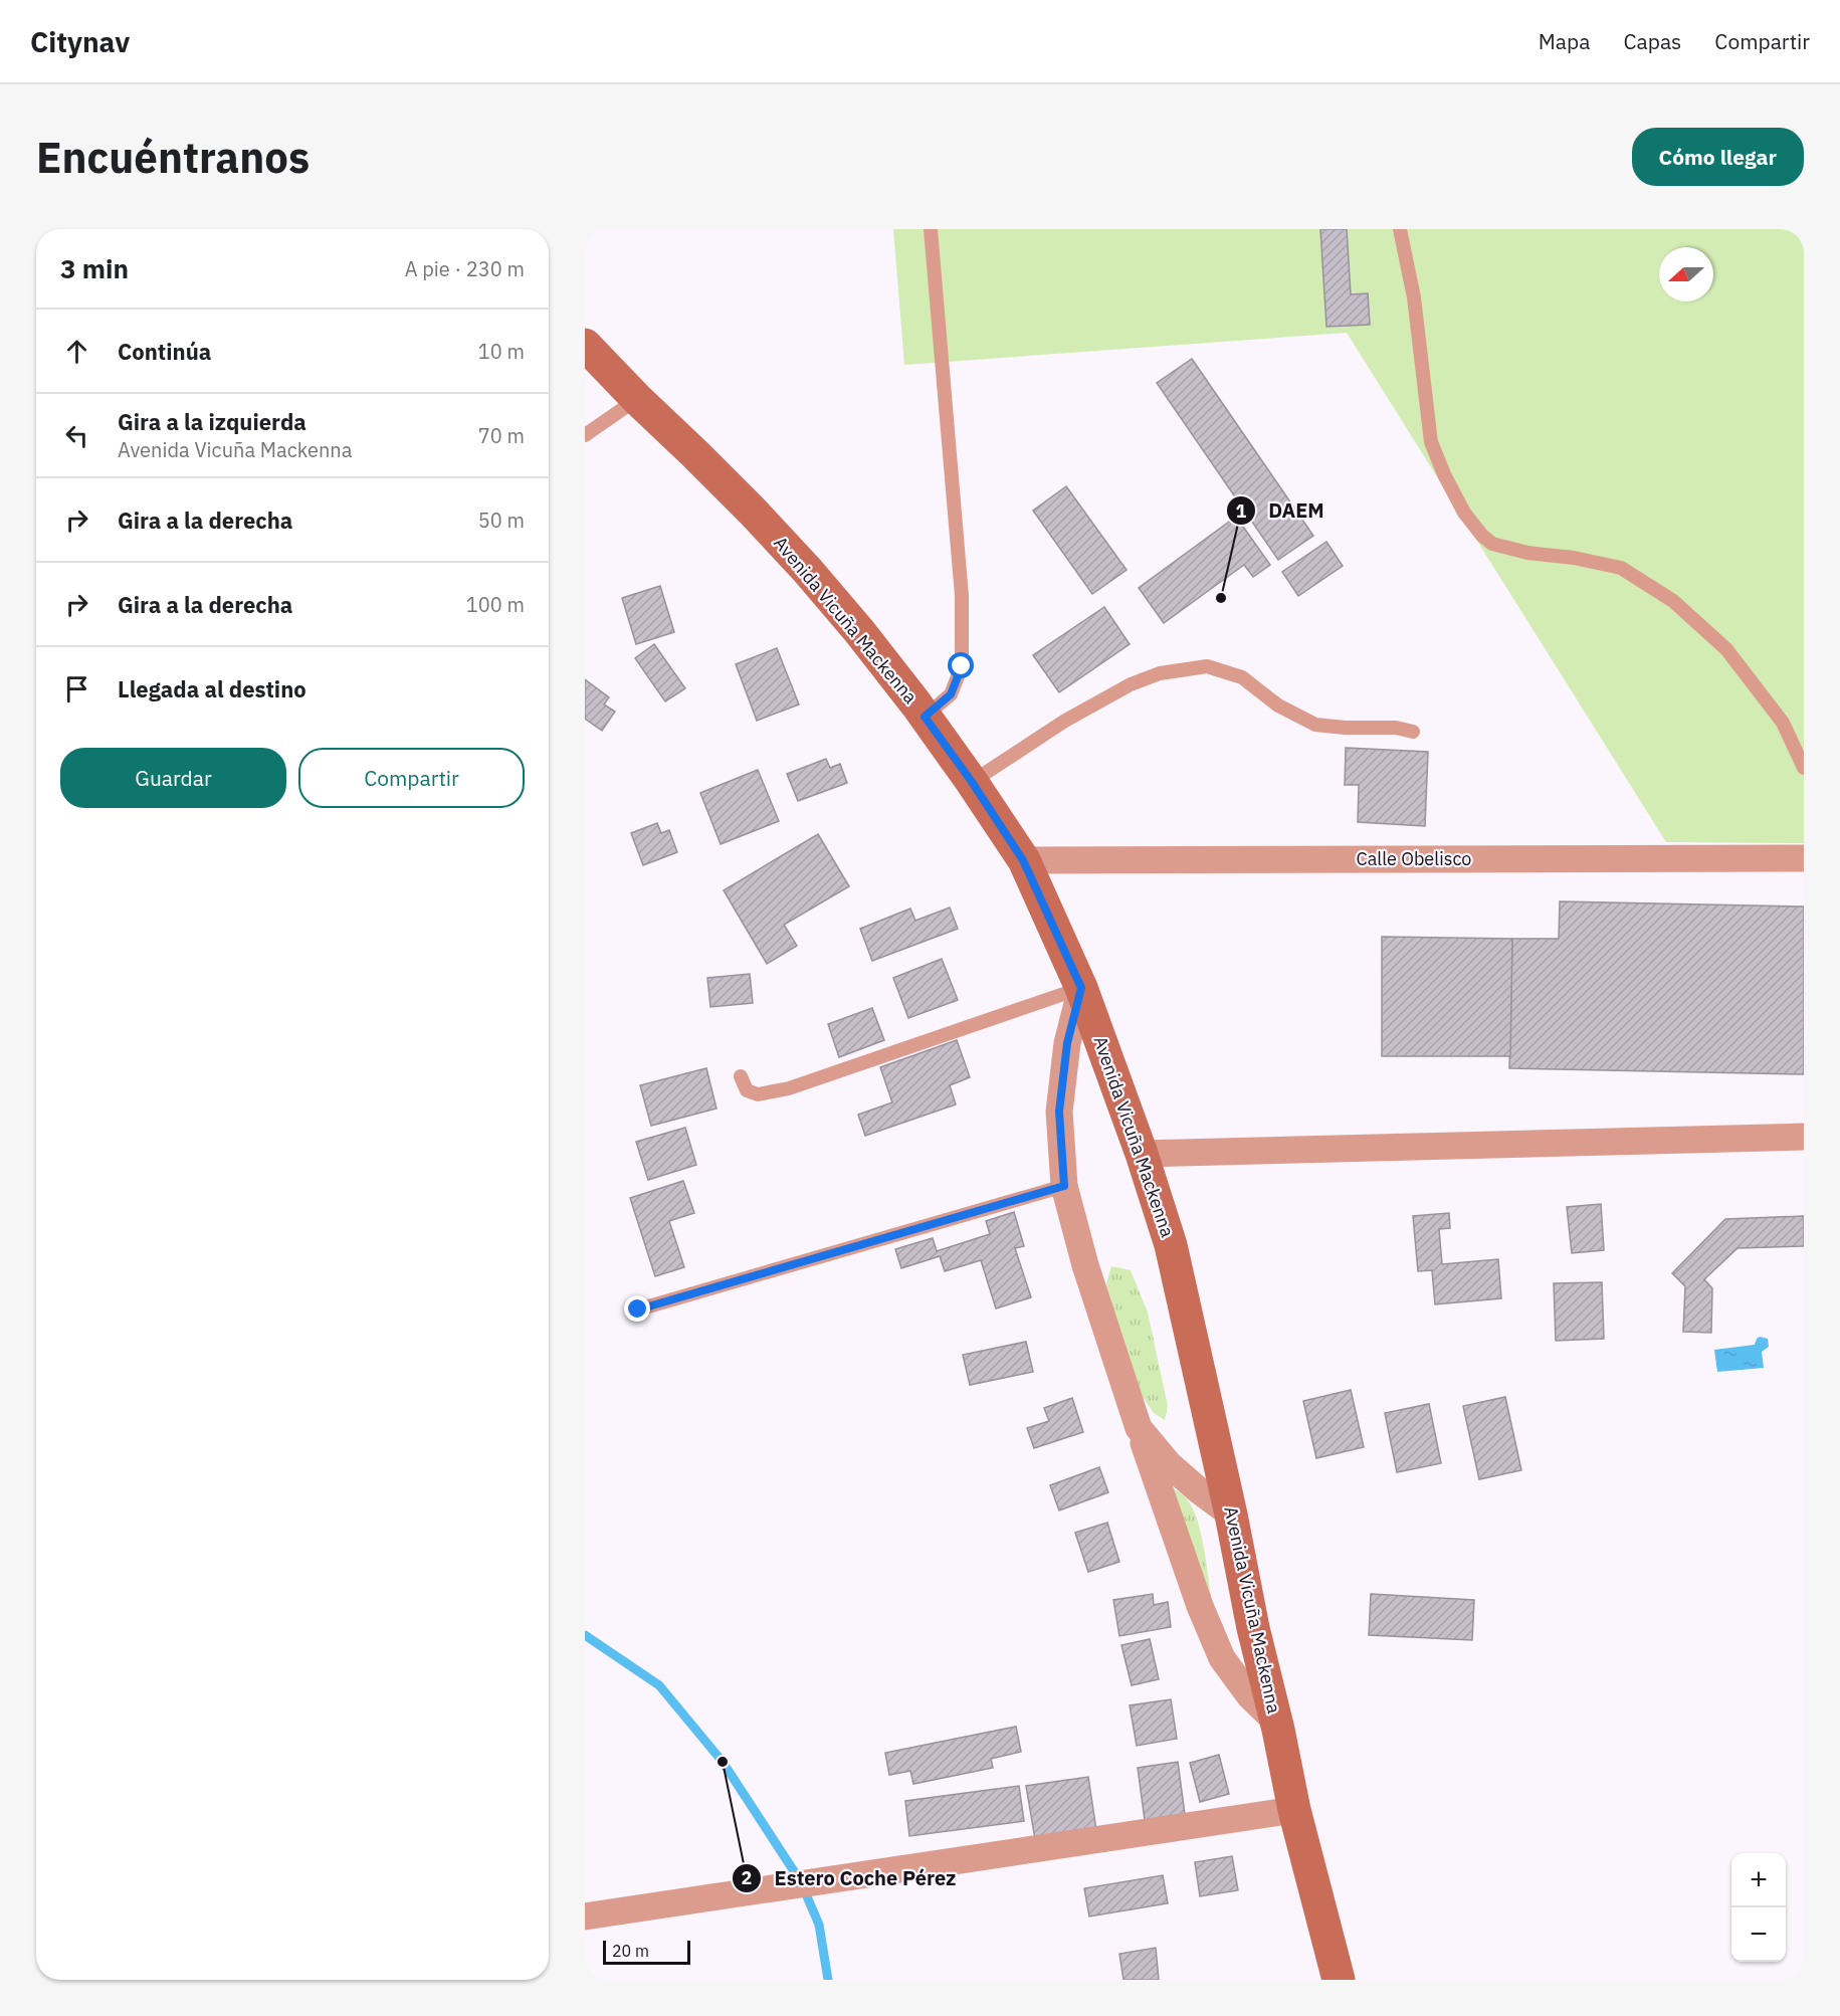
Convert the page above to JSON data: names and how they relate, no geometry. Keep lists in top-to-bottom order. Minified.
{"streets":{"main road":["Avenida Vicuña Mackenna"],"street":["Calle Obelisco"]},"crossings":[["Avenida Vicuña Mackenna","Calle Obelisco"]],"places":["DAEM","Estero Coche Pérez"],"scale_bar":"20 m","north":"left","page":{"header":"Citynav","nav":["Mapa","Capas","Compartir"],"buttons":["Cómo llegar",["Guardar","Compartir"]],"title":"Encuéntranos","heading":["3 min","A pie · 230 m"],"list":[["Continúa","10 m"],["Gira a la izquierda","Avenida Vicuña Mackenna","70 m"],["Gira a la derecha","50 m"],["Gira a la derecha","100 m"],"Llegada al destino"],"map_buttons":["+","−"],"scale":"20 m"}}
